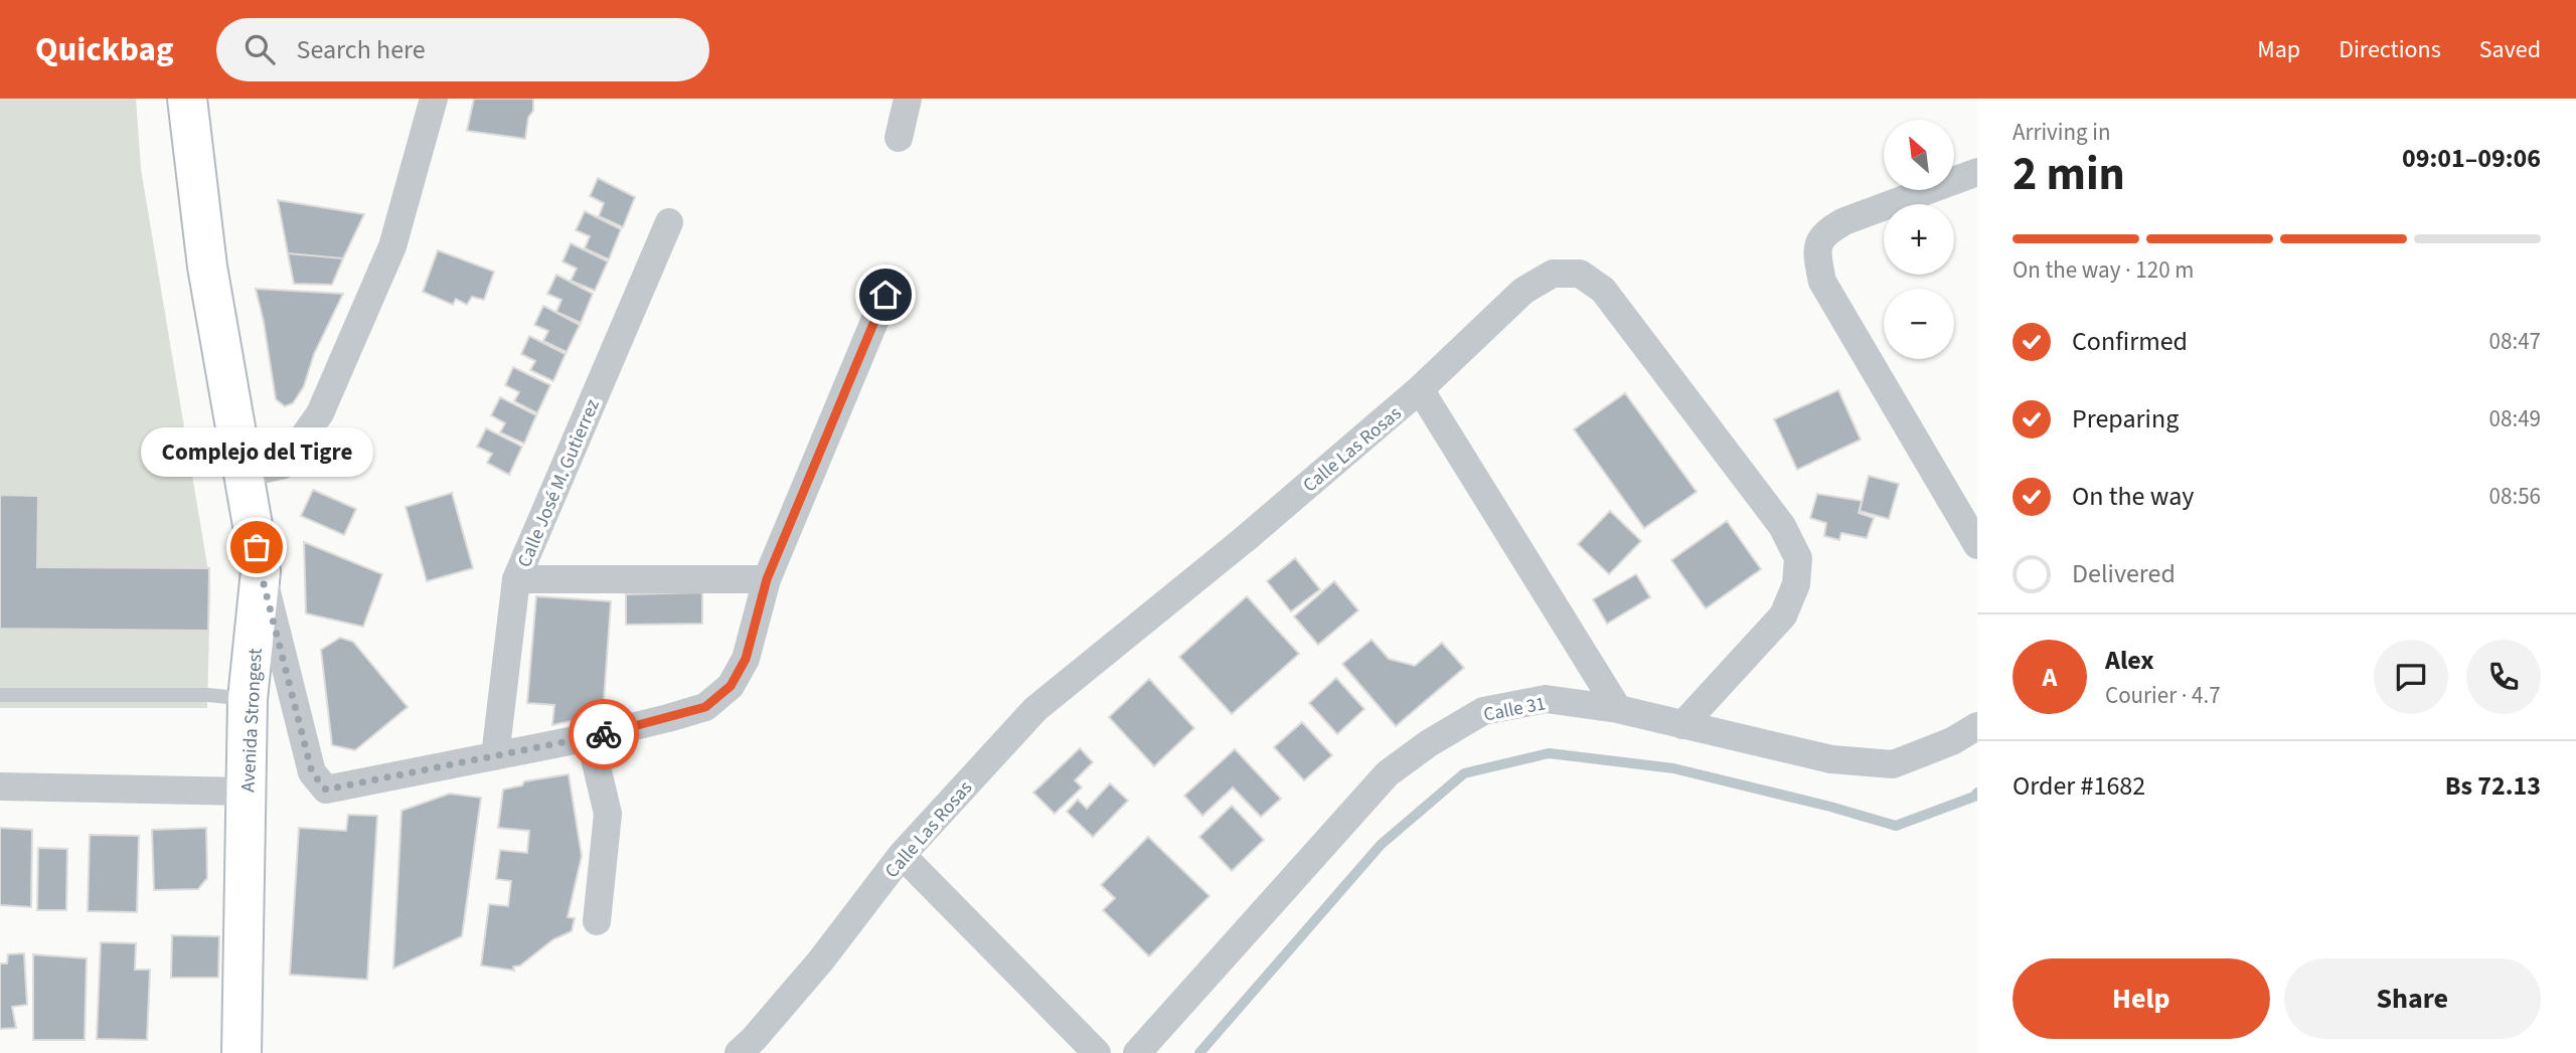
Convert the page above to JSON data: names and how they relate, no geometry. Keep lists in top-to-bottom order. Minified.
{"streets":{"main road":["Avenida Strongest"],"street":["Calle Las Rosas","Calle José M. Gutierrez","Calle 31"]},"crossings":[["Calle Las Rosas","Calle 31"]],"places":["Complejo del Tigre"],"north":"top left","page":{"header":"Quickbag","search":"Search here","nav":["Map","Directions","Saved"],"heading":["2 min","Arriving in","09:01–09:06"],"panel":["Alex","Courier · 4.7","Order #1682","Bs 72.13"],"map_buttons":["+","−"],"bar":"On the way · 120 m","list":[["Confirmed","08:47"],["Preparing","08:49"],["On the way","08:56"],"Delivered"],"bubble":"Complejo del Tigre","round":"A","buttons":["Help","Share"]}}
